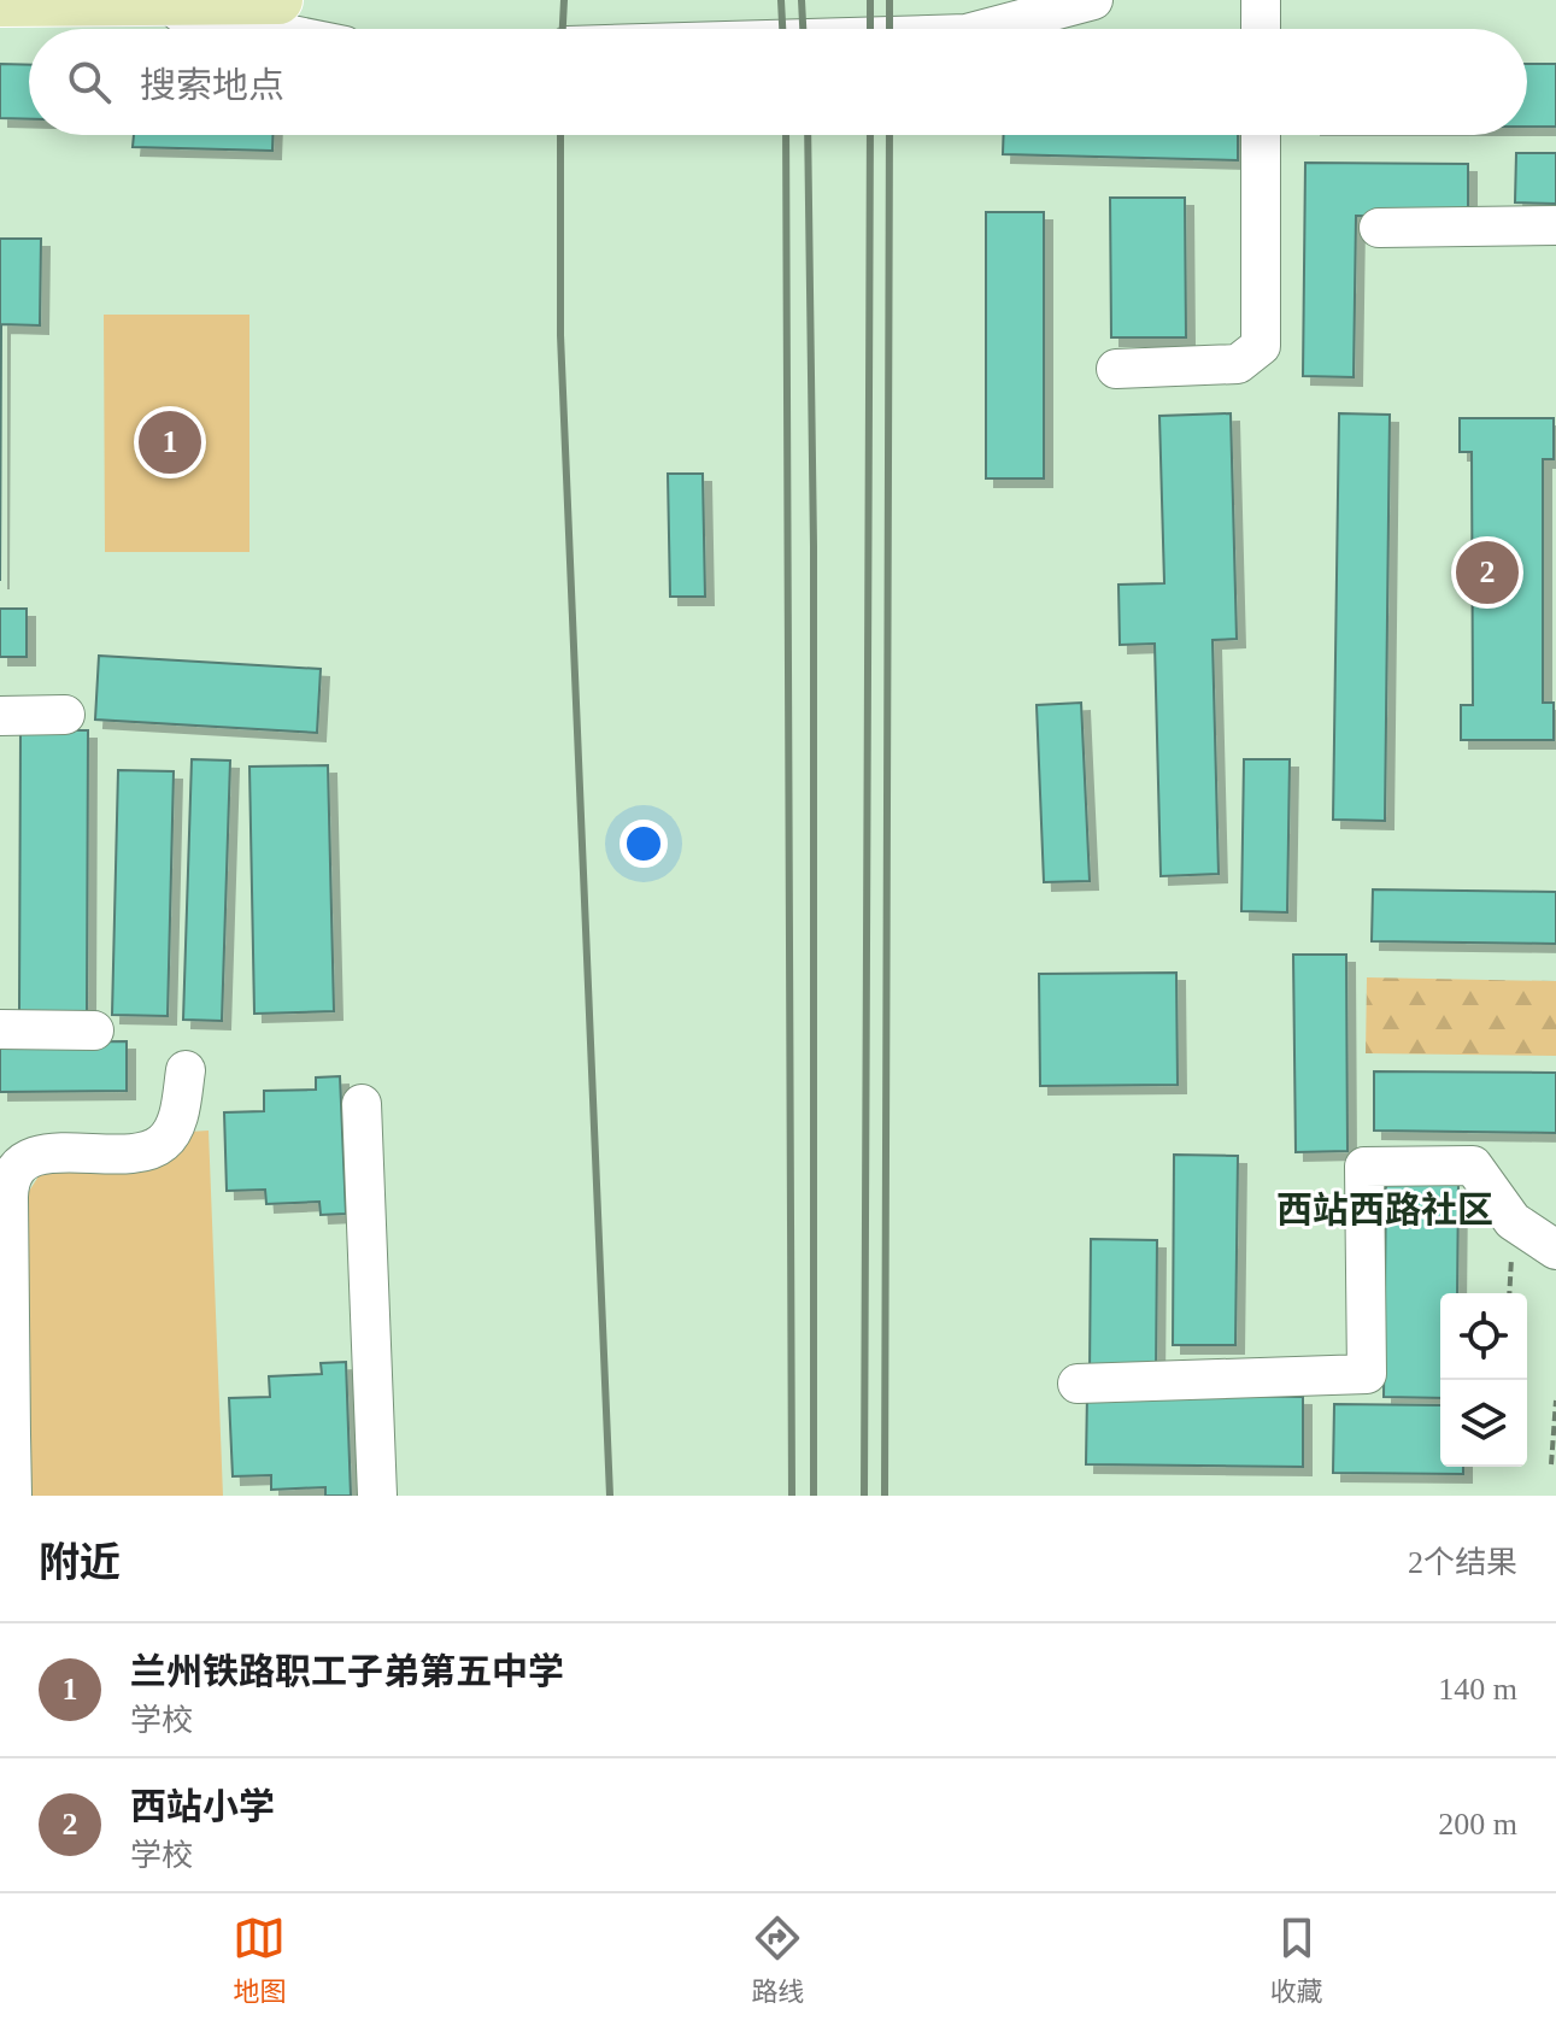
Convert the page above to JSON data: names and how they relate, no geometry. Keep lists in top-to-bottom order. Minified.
{"districts":["西站西路社区"],"page":{"search":"搜索地点","pins":["1","2"],"heading":["附近","2个结果"],"list":[{"mark":"1","name":"兰州铁路职工子弟第五中学","note":"学校","value":"140 m"},{"mark":"2","name":"西站小学","note":"学校","value":"200 m"}],"nav":["地图","路线","收藏"]}}
